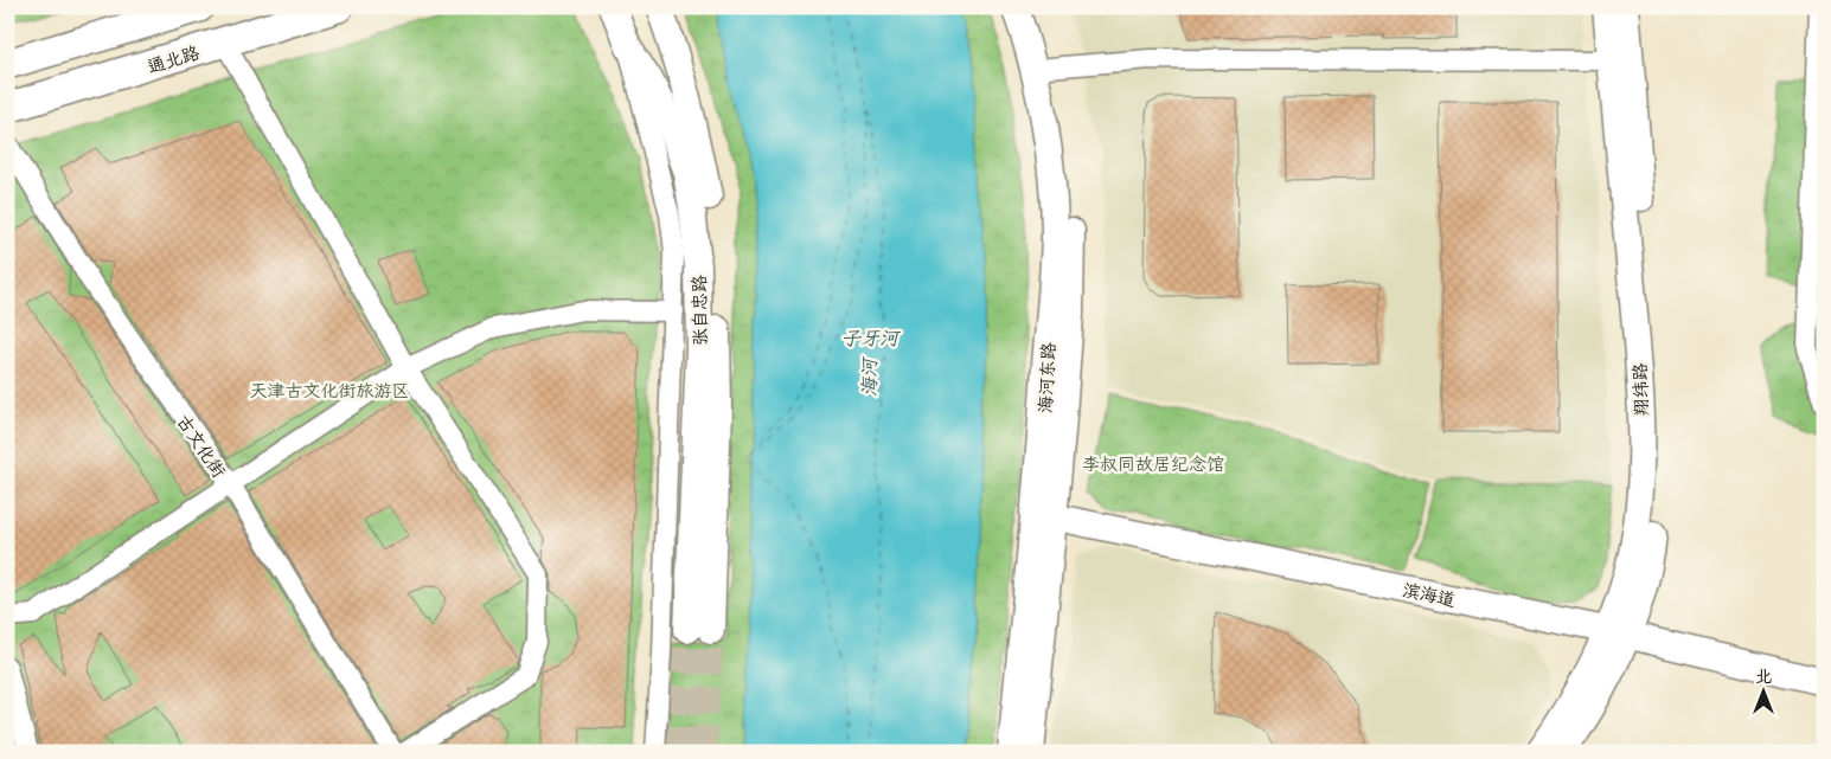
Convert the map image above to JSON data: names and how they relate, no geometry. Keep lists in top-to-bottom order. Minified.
{"streets":{"main road":["通北路"],"street":["张自忠路","海河东路","翔纬路","古文化街","滨海道"]},"crossings":[["海河东路","滨海道"],["翔纬路","滨海道"]],"water":["子牙河","海河"],"parks":["天津古文化街旅游区","李叔同故居纪念馆"],"north":"top"}
